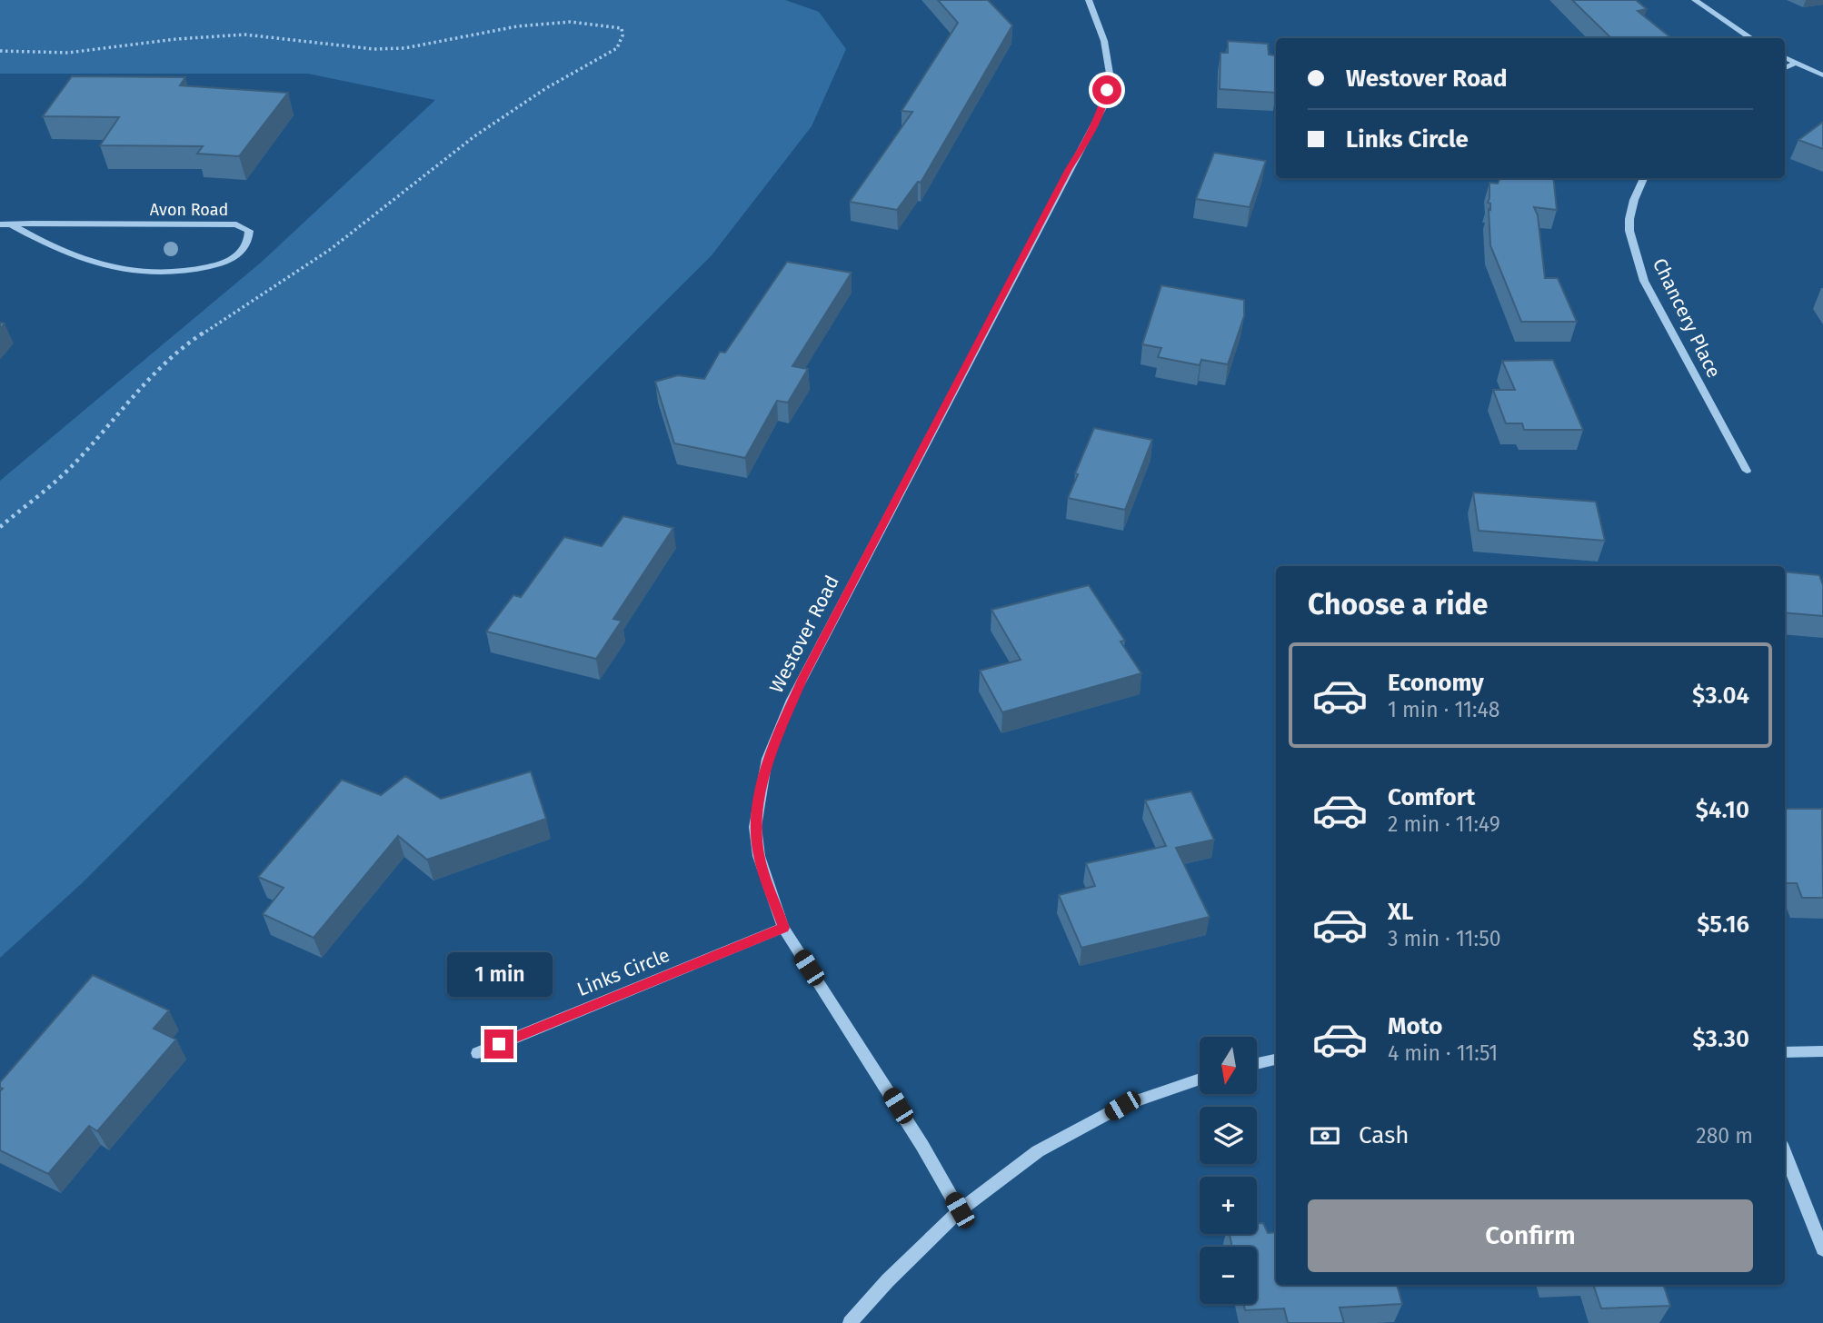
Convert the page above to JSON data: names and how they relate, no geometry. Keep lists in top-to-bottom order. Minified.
{"streets":{"street":["Avon Road","Chancery Place","Westover Road","Links Circle"]},"crossings":[["Westover Road","Links Circle"]],"north":"bottom","page":{"banner":["Westover Road","Links Circle"],"heading":"Choose a ride","list":[{"name":"Economy","note":"1 min · 11:48","value":"$3.04"},{"name":"Comfort","note":"2 min · 11:49","value":"$4.10"},{"name":"XL","note":"3 min · 11:50","value":"$5.16"},{"name":"Moto","note":"4 min · 11:51","value":"$3.30"}],"bubble":"1 min","map_buttons":["+","−"],"pay":["Cash","280 m"],"buttons":"Confirm"}}
